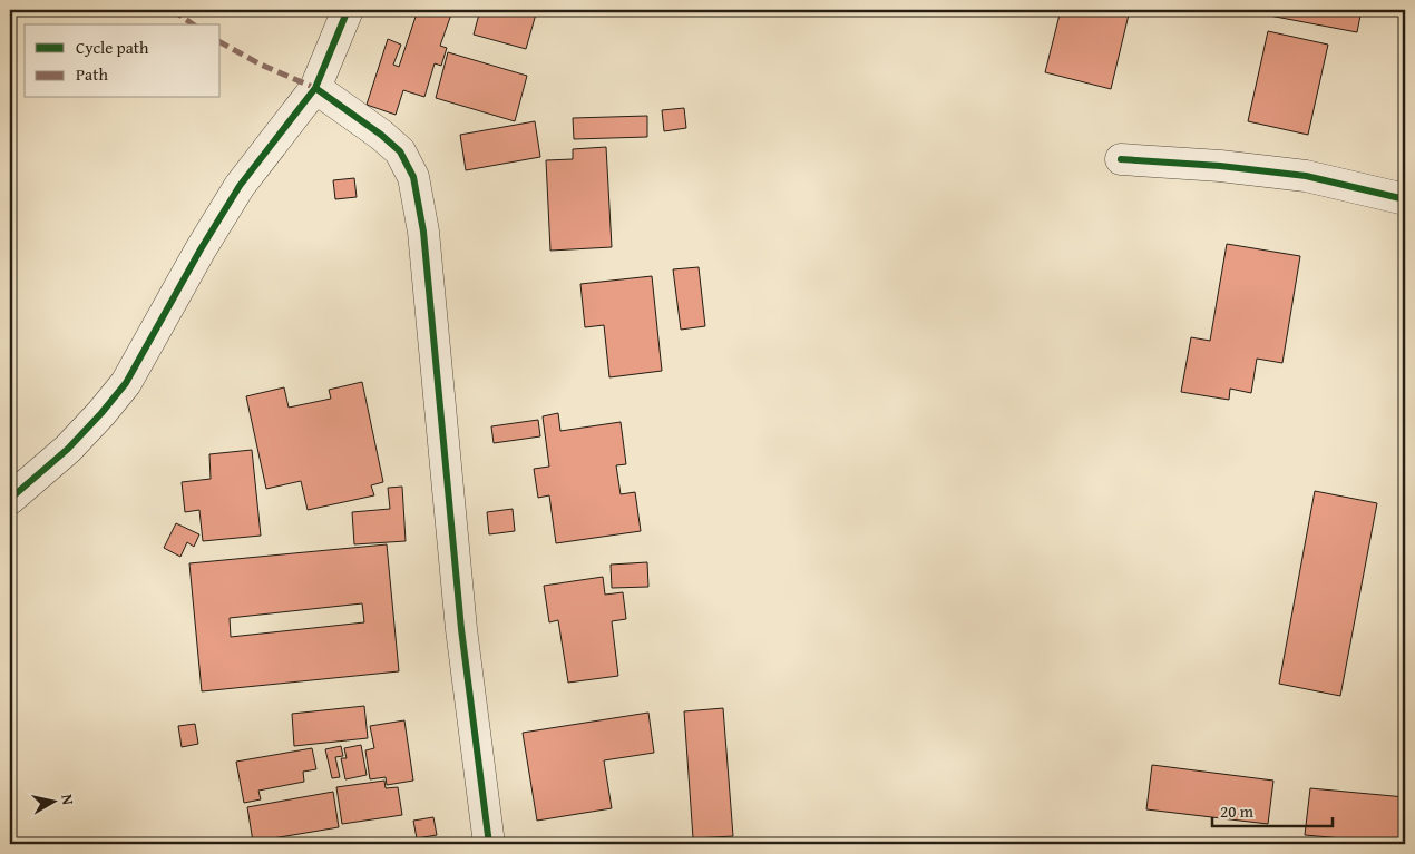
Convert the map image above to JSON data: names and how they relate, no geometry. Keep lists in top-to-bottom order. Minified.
{"legend":["Cycle path","Path"],"scale_bar":"20 m","north":"right"}
